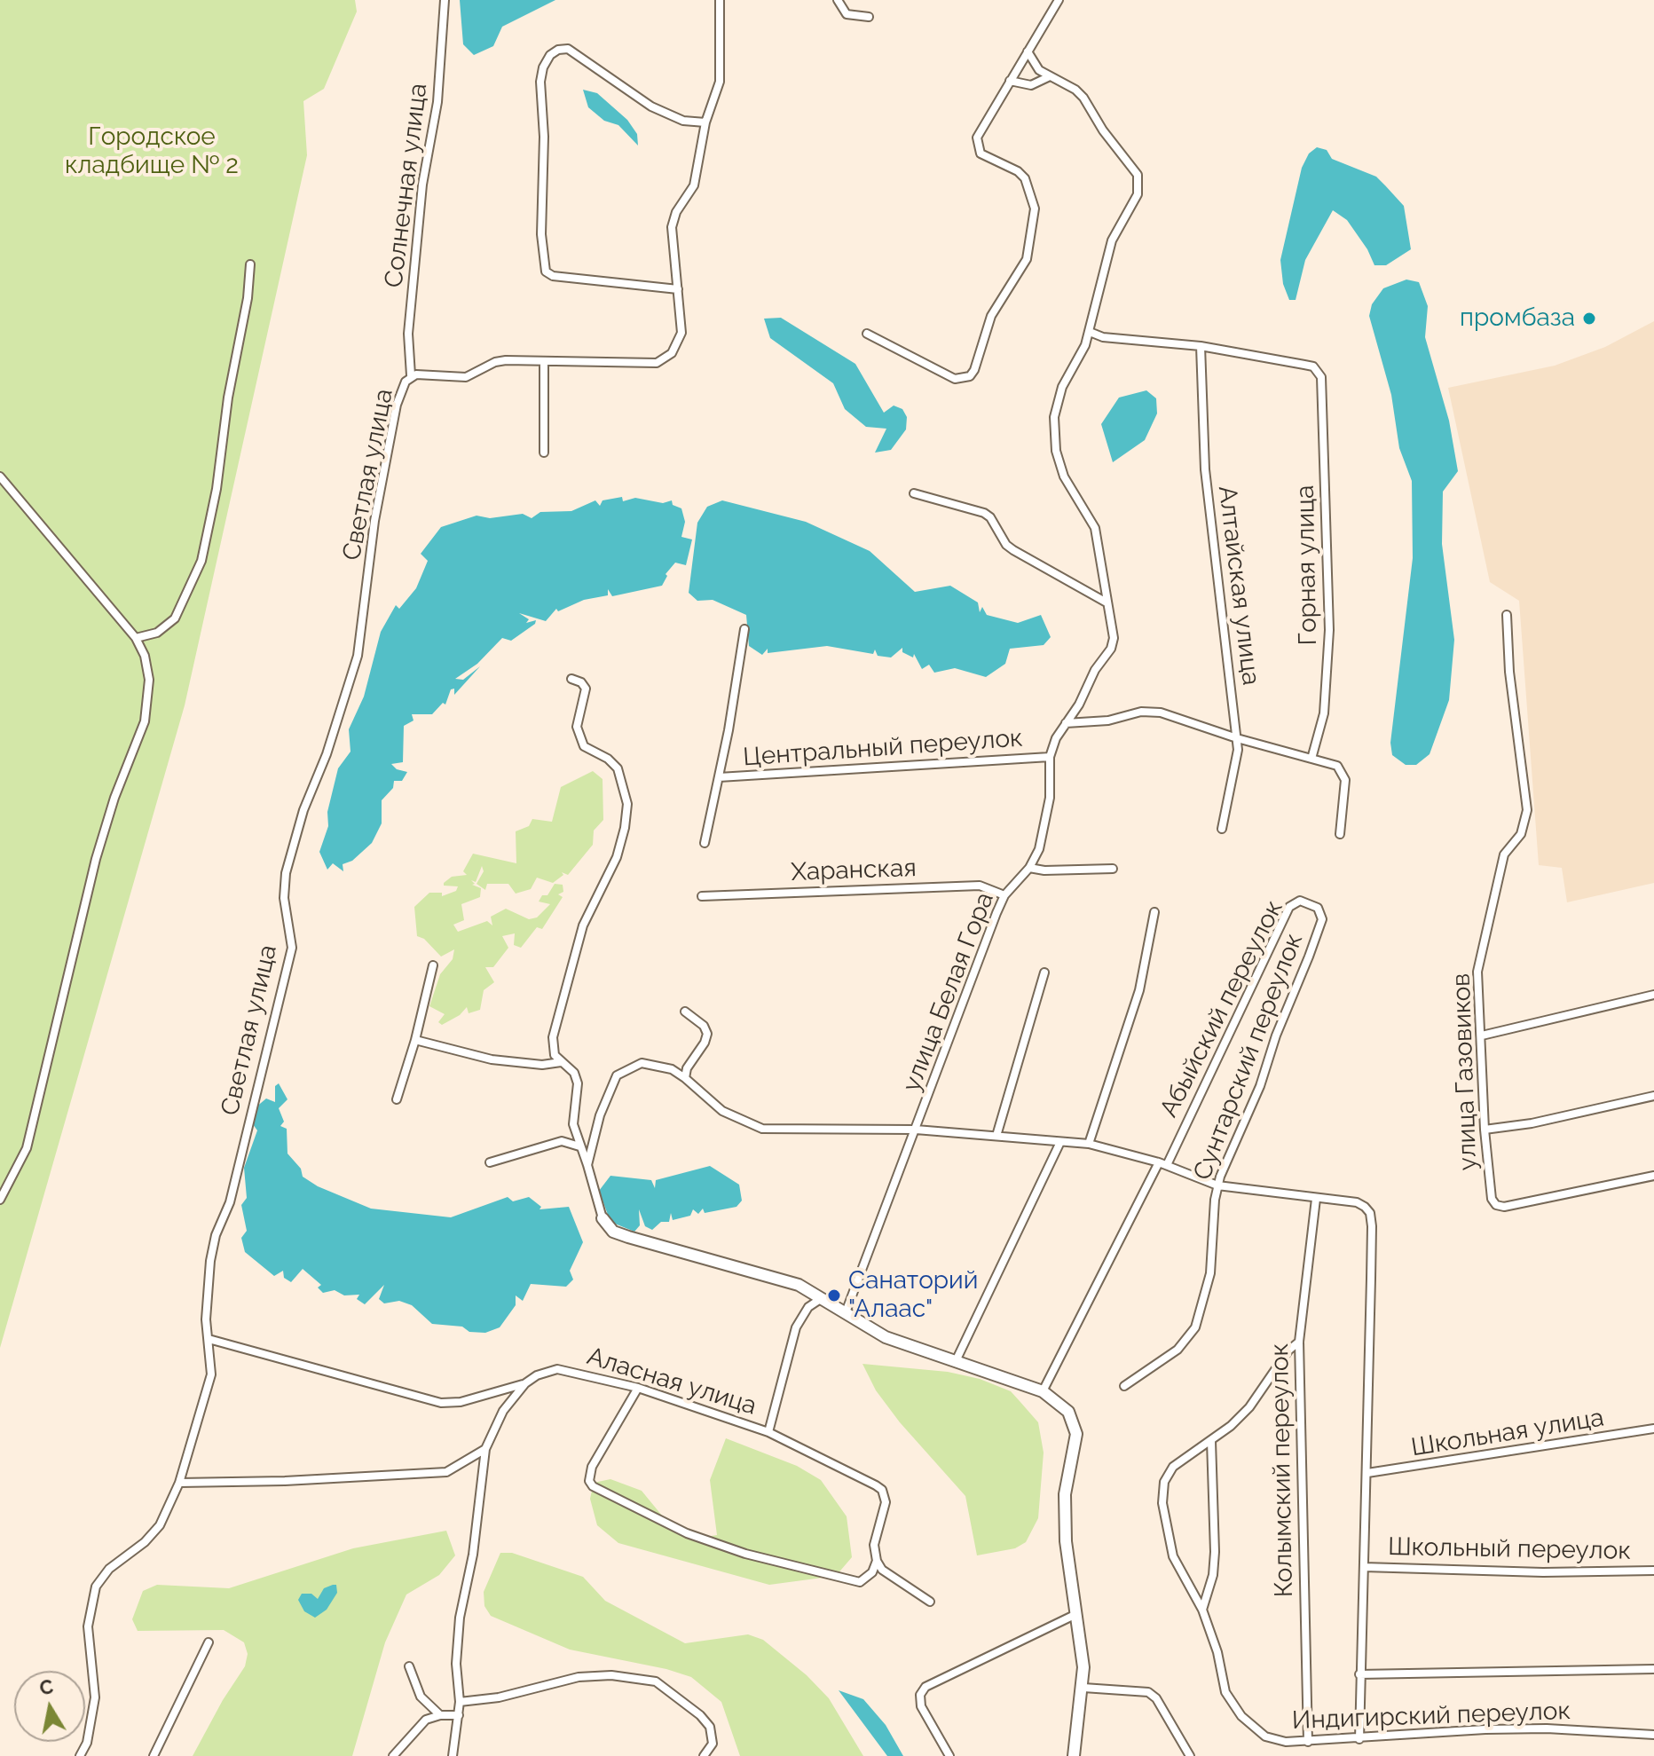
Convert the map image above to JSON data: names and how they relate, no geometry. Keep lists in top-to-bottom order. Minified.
{"streets":{"street":["Солнечная улица","Светлая улица","Горная улица","Алтайская улица","Центральный переулок","Харанская","улица Белая Гора","Абыйский переулок","Сунтарский переулок","улица Газовиков","Аласная улица","Школьная улица","Колымский переулок","Школьный переулок","Индигирский переулок"]},"crossings":[["Солнечная улица","Светлая улица"],["Светлая улица","Аласная улица"],["Горная улица","Алтайская улица"],["Центральный переулок","улица Белая Гора"],["Харанская","улица Белая Гора"],["Абыйский переулок","Сунтарский переулок"],["Колымский переулок","Индигирский переулок"]],"parks":["Городское кладбище № 2"],"places":["промбаза","Санаторий \"Алаас\""],"north":"top"}
